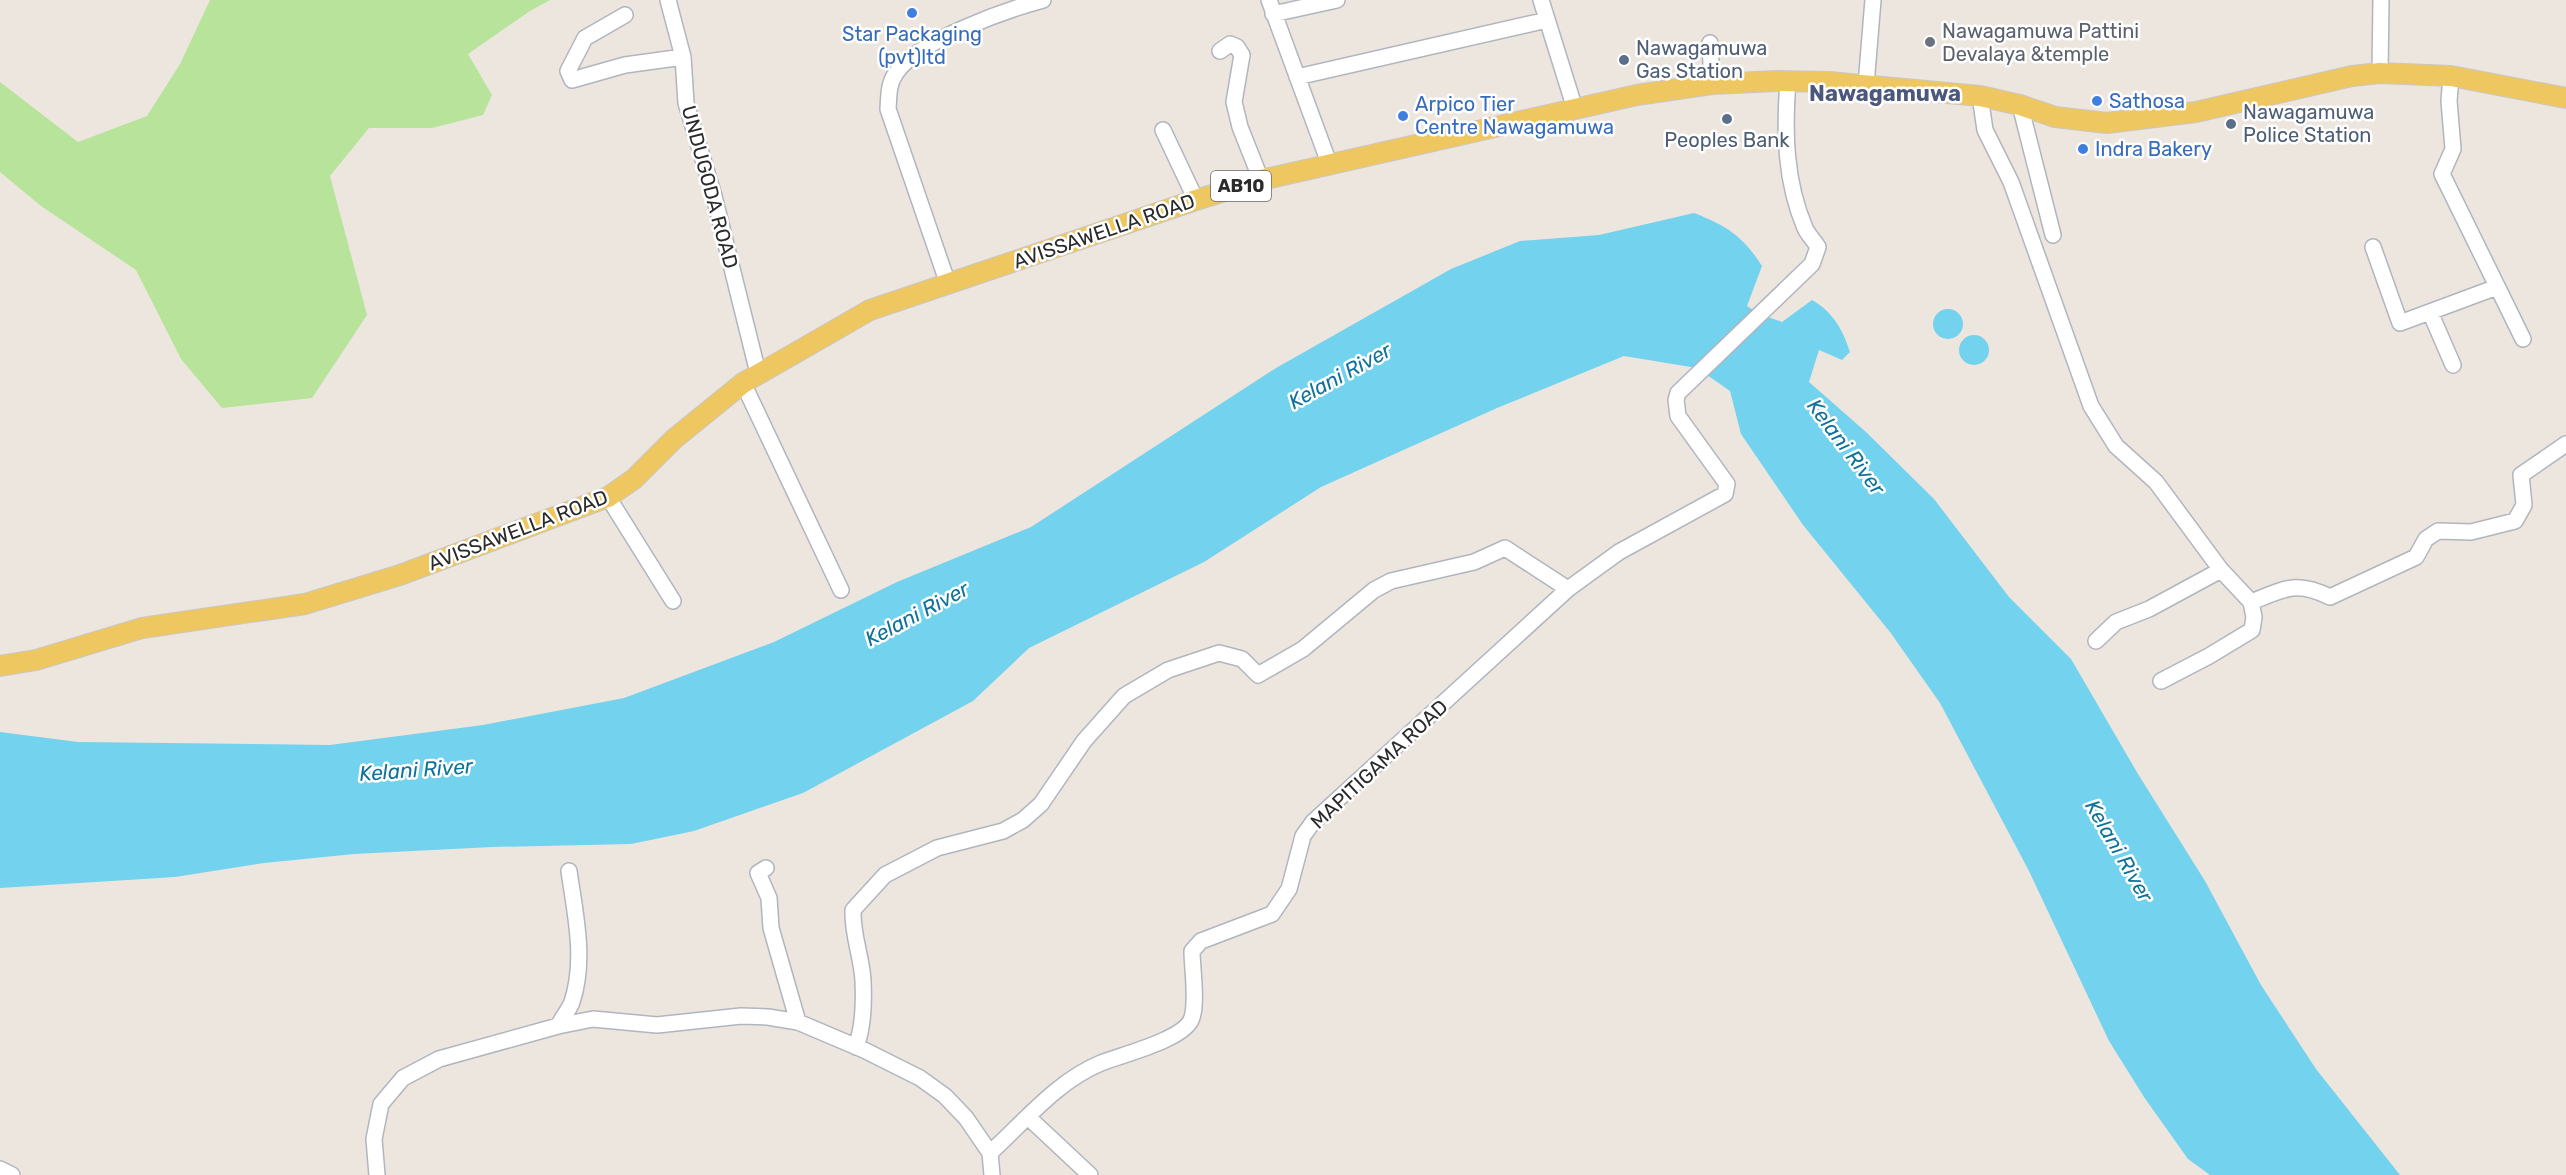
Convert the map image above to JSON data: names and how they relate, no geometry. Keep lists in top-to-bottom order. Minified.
{"streets":{"main road":["AB10","AVISSAWELLA ROAD"],"street":["UNDUGODA ROAD","MAPITIGAMA ROAD"]},"crossings":[["UNDUGODA ROAD","AVISSAWELLA ROAD"],["AVISSAWELLA ROAD","MAPITIGAMA ROAD"]],"districts":["Nawagamuwa"],"water":["Kelani River"],"places":["Star Packaging (pvt)ltd","Nawagamuwa Pattini Devalaya &temple","Nawagamuwa Gas Station","Sathosa","Arpico Tier Centre Nawagamuwa","Peoples Bank","Nawagamuwa Police Station","Indra Bakery"]}
